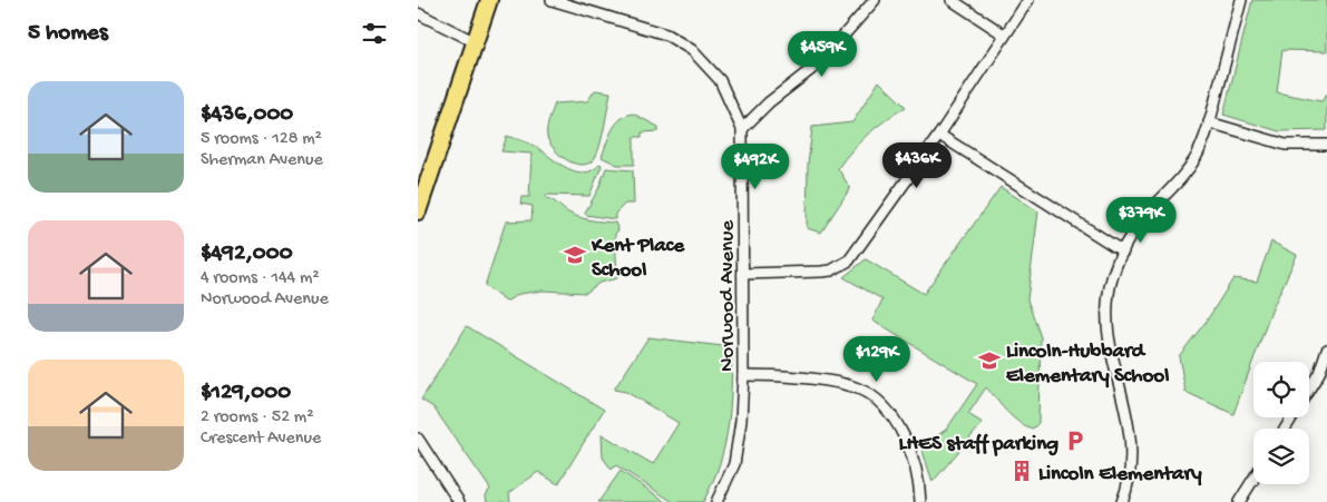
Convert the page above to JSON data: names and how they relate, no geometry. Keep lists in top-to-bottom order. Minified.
{"streets":{"street":["Norwood Avenue"]},"places":{"school or university":["Kent Place School","Lincoln-Hubbard Elementary School"],"parking":["LHES staff parking"],"building":["Lincoln Elementary"]},"page":{"heading":"5 homes","price":["$459K","$436K","$492K","$379K","$129K"],"list":[{"name":"$436,000","note":"5 rooms · 128 m² · Sherman Avenue"},{"name":"$492,000","note":"4 rooms · 144 m² · Norwood Avenue"},{"name":"$129,000","note":"2 rooms · 52 m² · Crescent Avenue"}]}}
